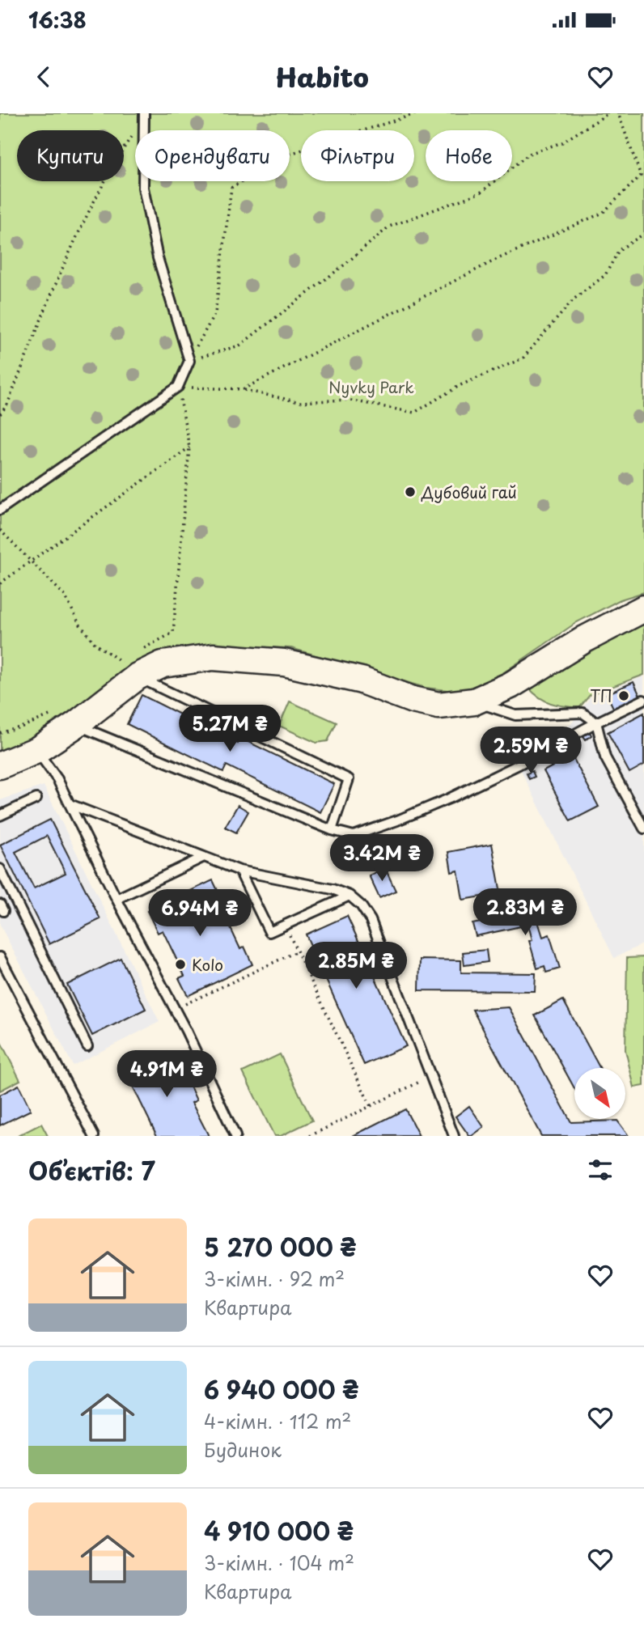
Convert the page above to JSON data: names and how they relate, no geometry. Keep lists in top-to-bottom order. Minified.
{"parks":["Nyvky Park"],"places":["Дубовий гай","ТП","Kolo"],"north":"bottom right","page":{"status":"16:38","header":"Habito","chip":["Купити","Орендувати","Фільтри","Нове"],"price":["5.27M ₴","2.59M ₴","3.42M ₴","2.83M ₴","6.94M ₴","2.85M ₴","4.91M ₴"],"heading":"Об’єктів: 7","list":[{"name":"5 270 000 ₴","note":"3-кімн. · 92 m² · Квартира"},{"name":"6 940 000 ₴","note":"4-кімн. · 112 m² · Будинок"},{"name":"4 910 000 ₴","note":"3-кімн. · 104 m² · Квартира"}]}}
